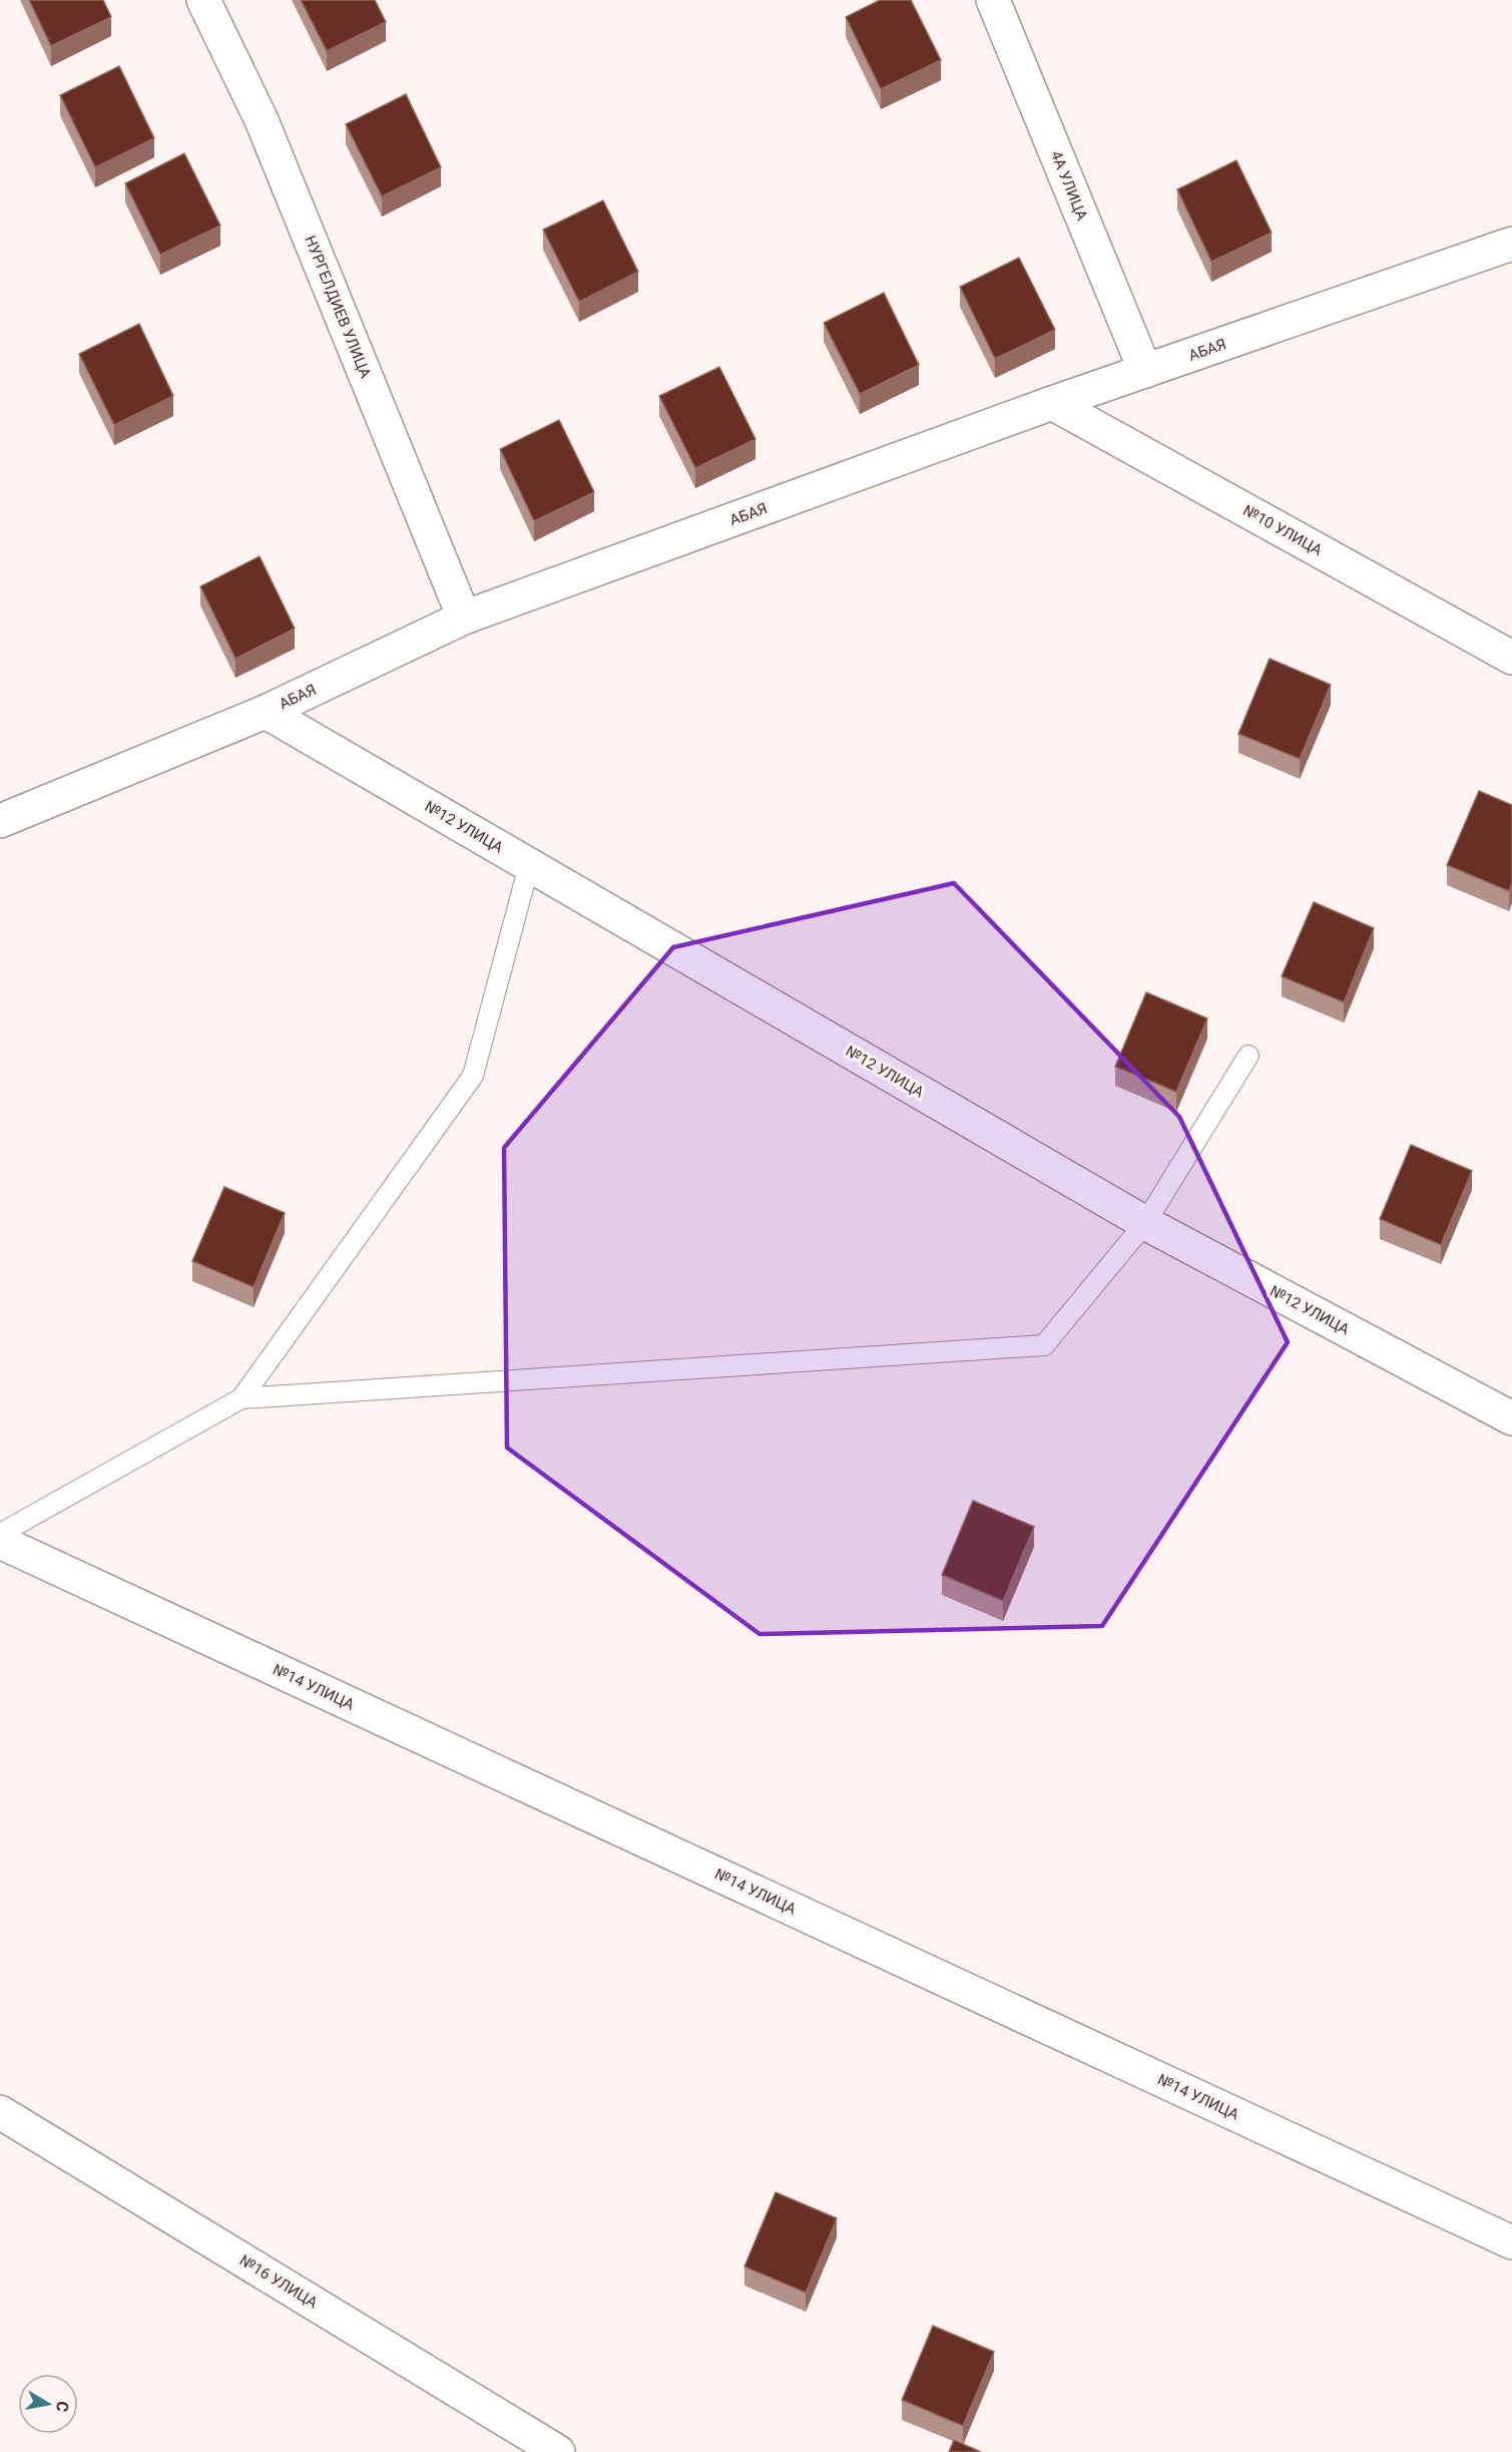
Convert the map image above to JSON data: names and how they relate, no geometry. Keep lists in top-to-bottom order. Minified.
{"streets":{"street":["4А УЛИЦА","НУРГЕЛДИЕВ УЛИЦА","АБАЯ","№10 УЛИЦА","№12 УЛИЦА","№14 УЛИЦА","№16 УЛИЦА"]},"crossings":[["4А УЛИЦА","АБАЯ"],["НУРГЕЛДИЕВ УЛИЦА","АБАЯ"],["АБАЯ","№10 УЛИЦА"],["АБАЯ","№12 УЛИЦА"]],"north":"right"}
